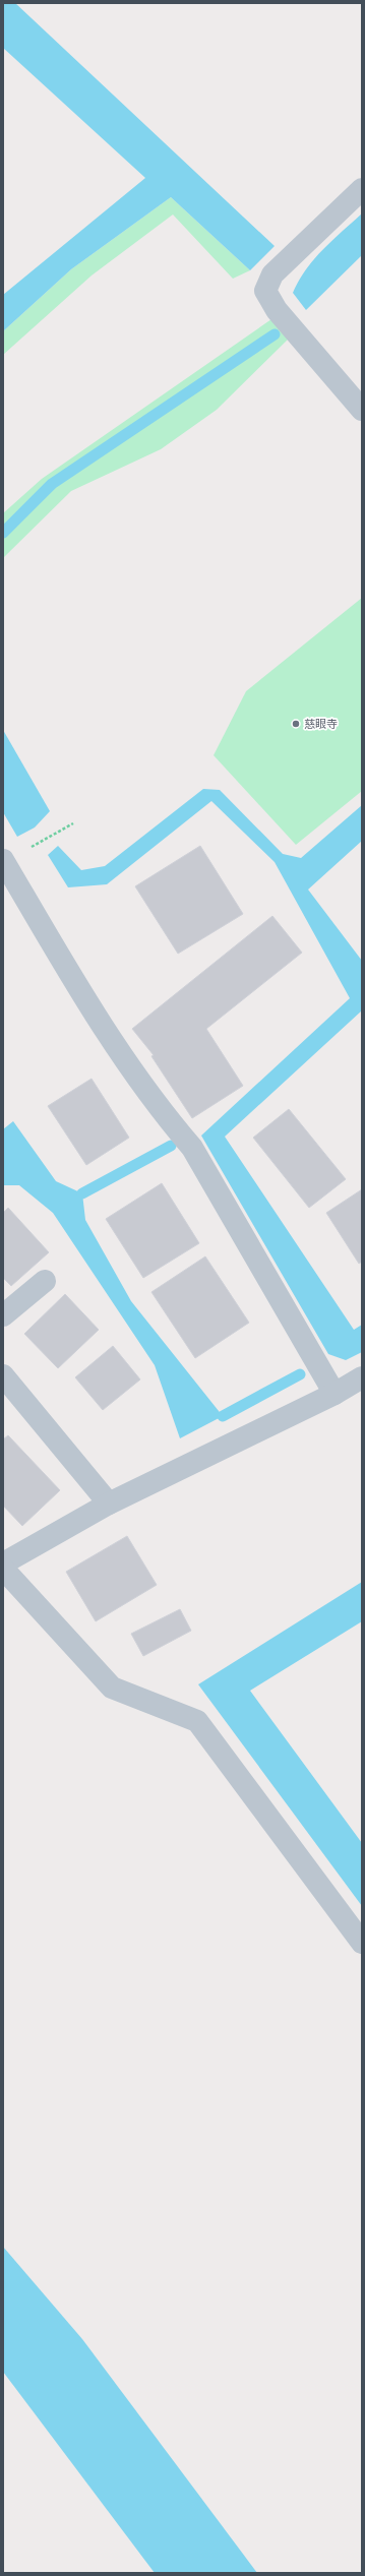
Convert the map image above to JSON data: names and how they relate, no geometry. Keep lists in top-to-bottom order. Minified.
{"places":["慈眼寺"]}
